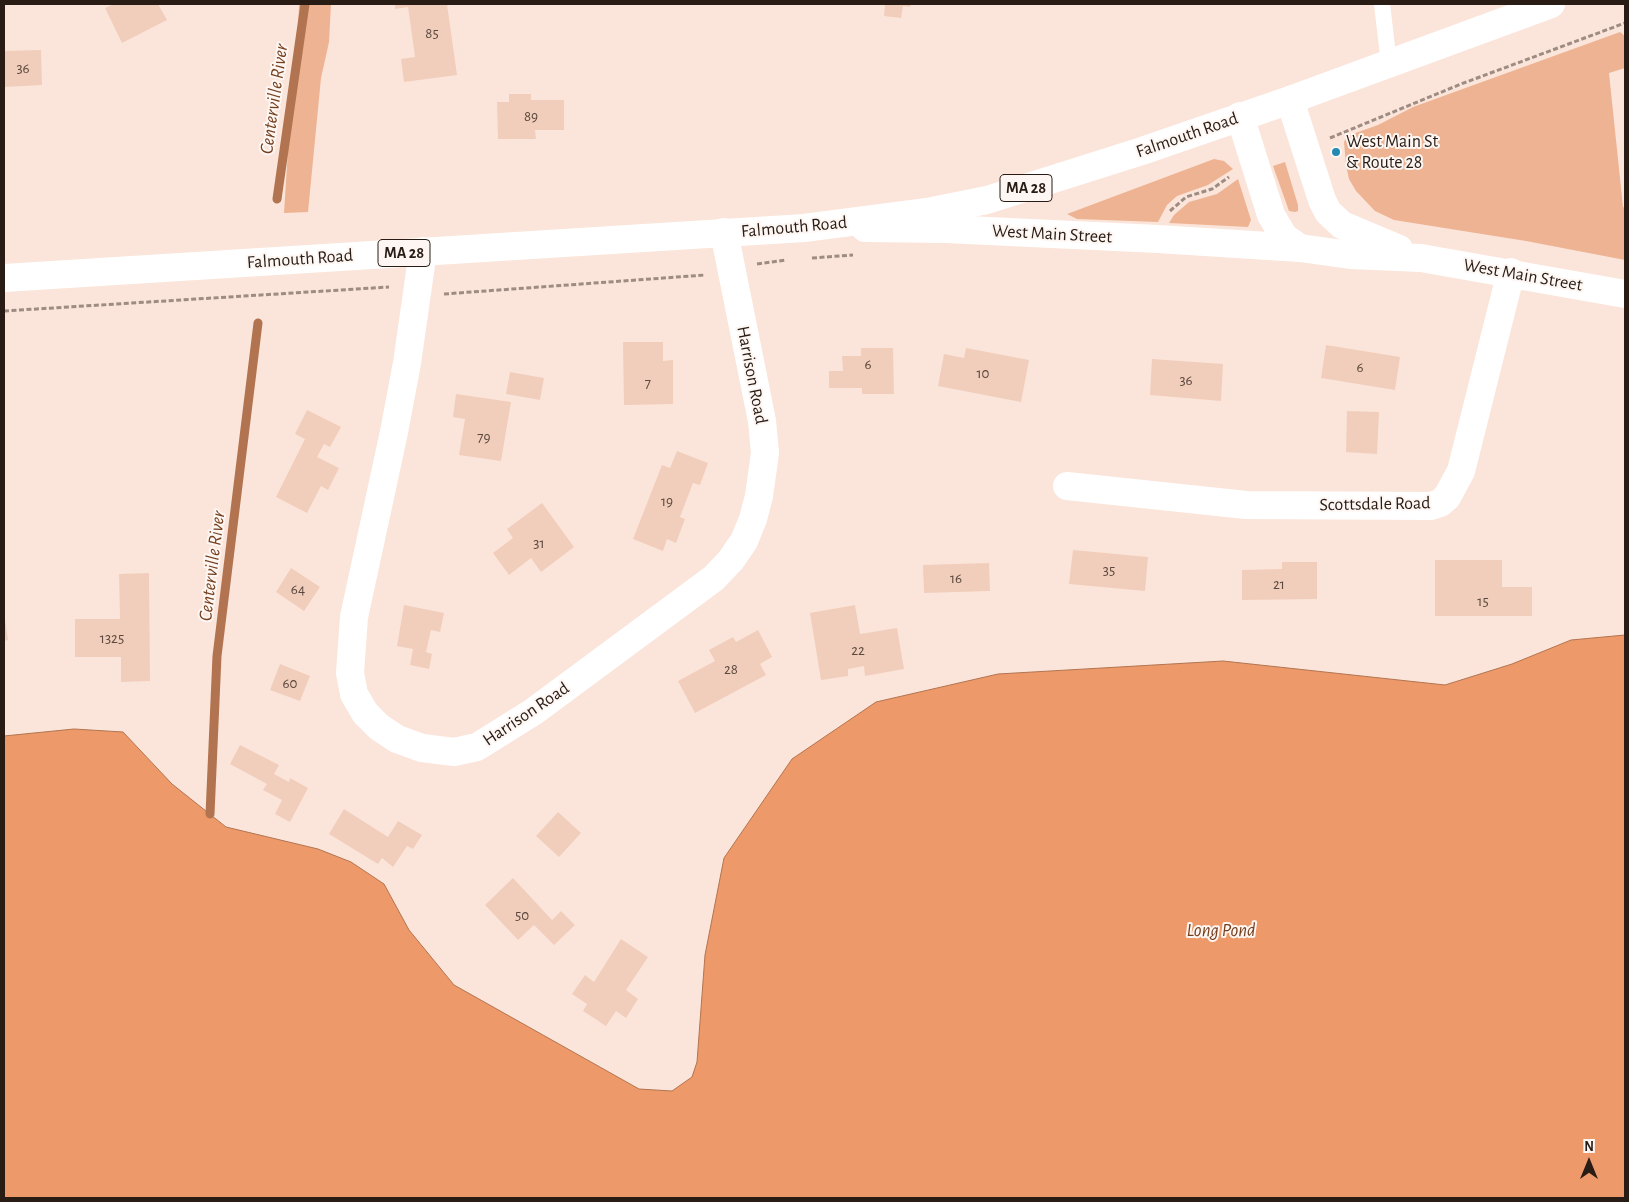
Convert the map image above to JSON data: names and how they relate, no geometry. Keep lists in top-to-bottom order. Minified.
{"streets":{"main road":["Falmouth Road","MA 28","West Main Street","Harrison Road","Scottsdale Road"]},"crossings":[["Falmouth Road","West Main Street"],["Falmouth Road","Harrison Road"],["West Main Street","Scottsdale Road"]],"water":["Centerville River","Long Pond"],"places":["West Main St & Route 28"],"house_numbers":["85","36","89","6","6","10","36","7","79","19","31","35","16","21","64","15","1325","22","28","60","50"],"north":"top"}
